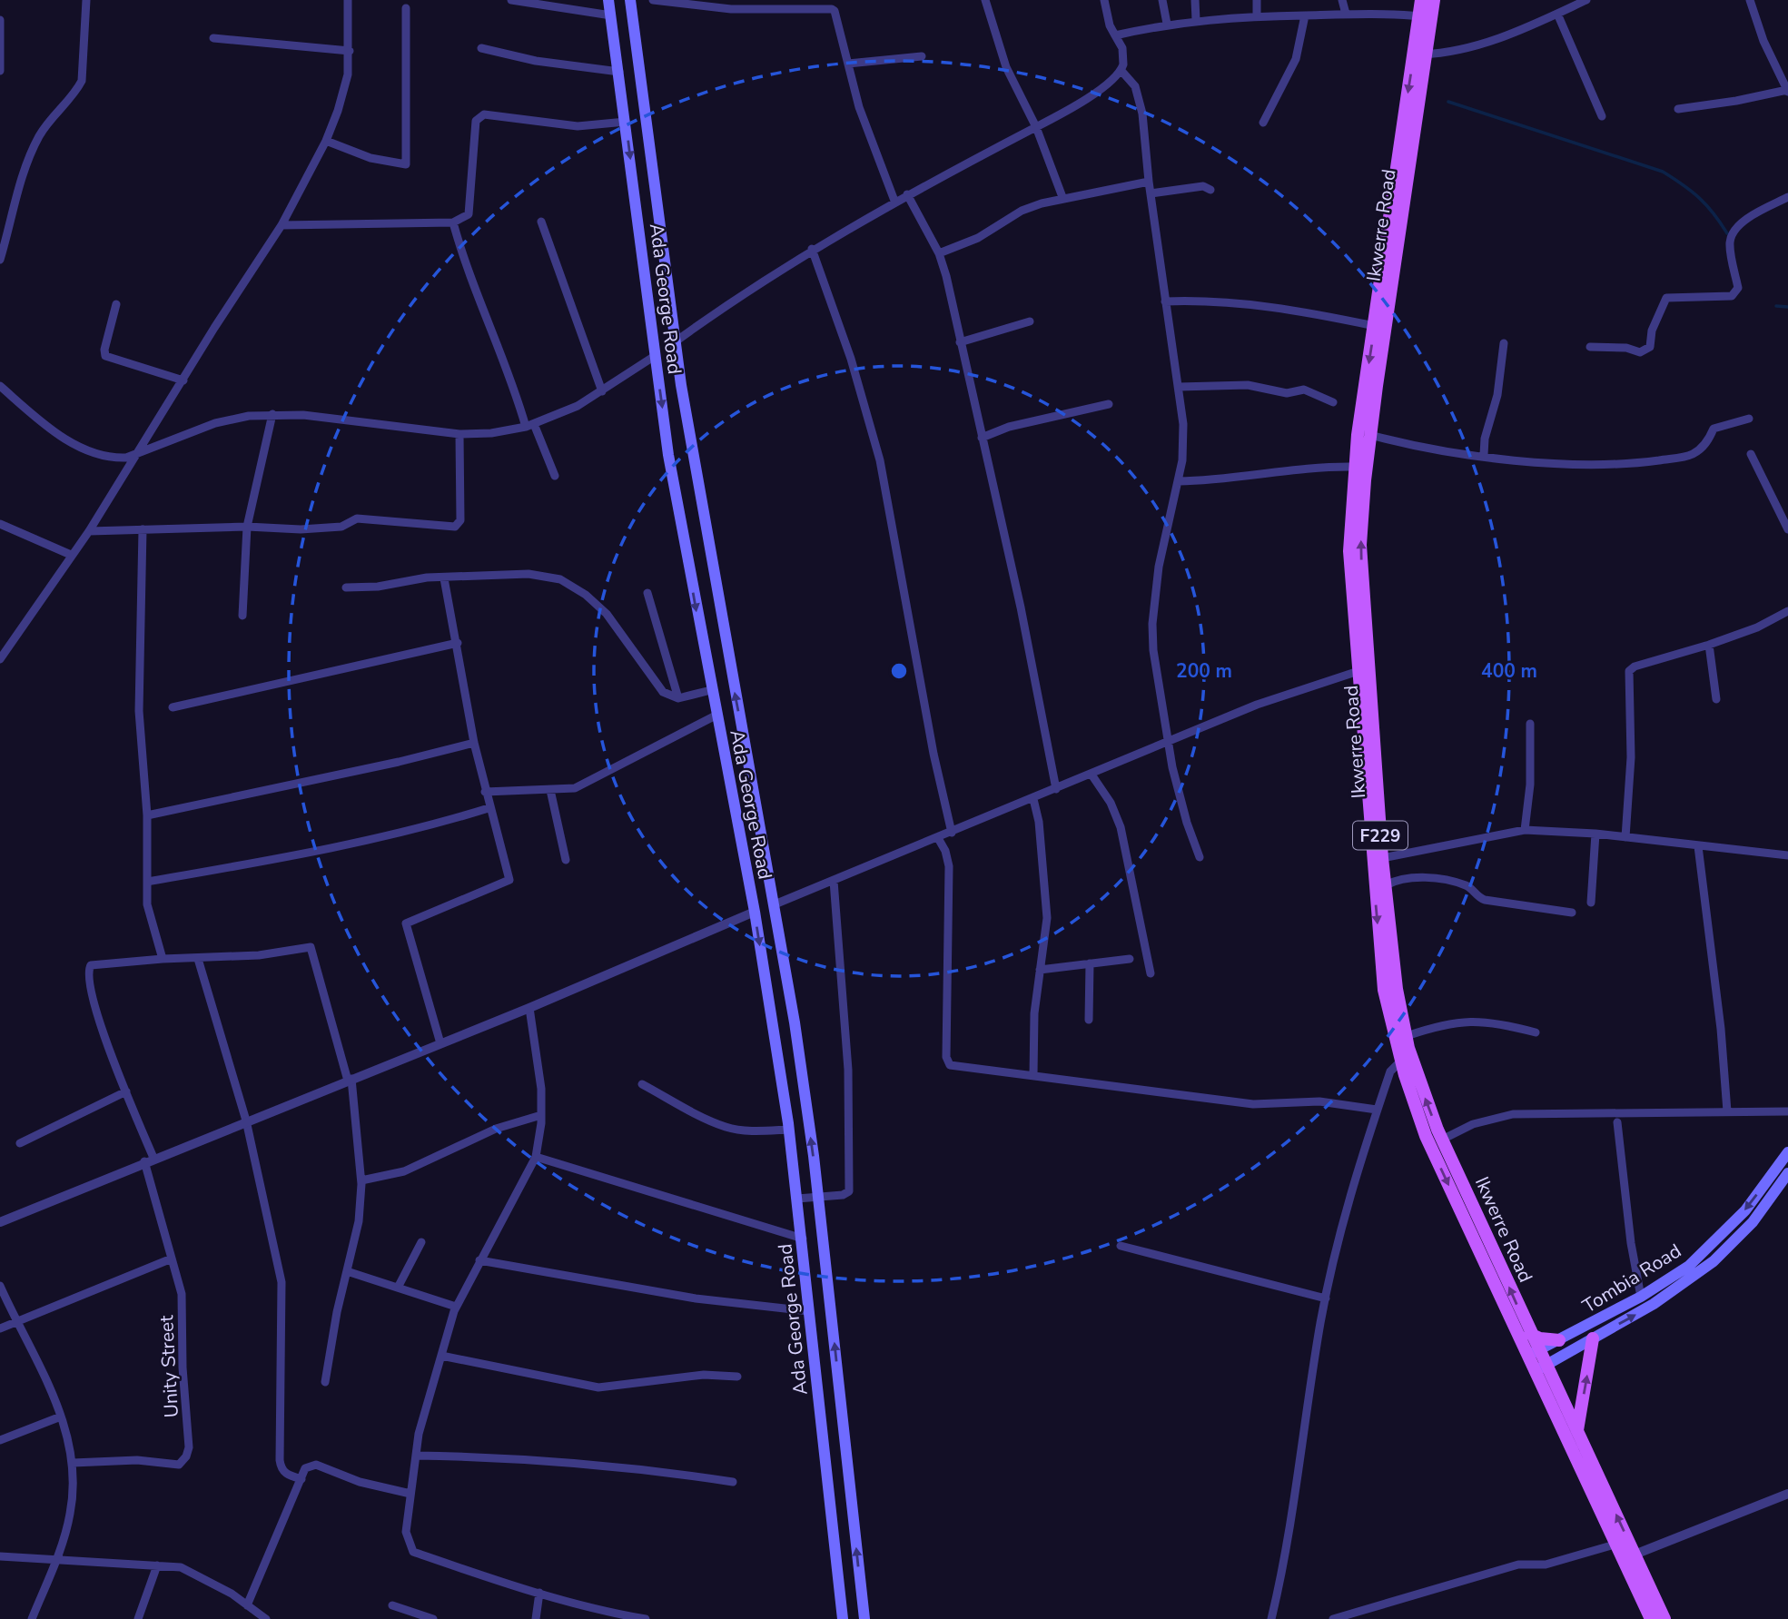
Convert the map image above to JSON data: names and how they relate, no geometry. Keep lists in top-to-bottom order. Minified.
{"streets":{"main road":["Ikwerre Road","Ada George Road","F229","Tombia Road"],"street":["Unity Street"]},"crossings":[["Ikwerre Road","Tombia Road"]],"rings":["200 m","400 m"]}
